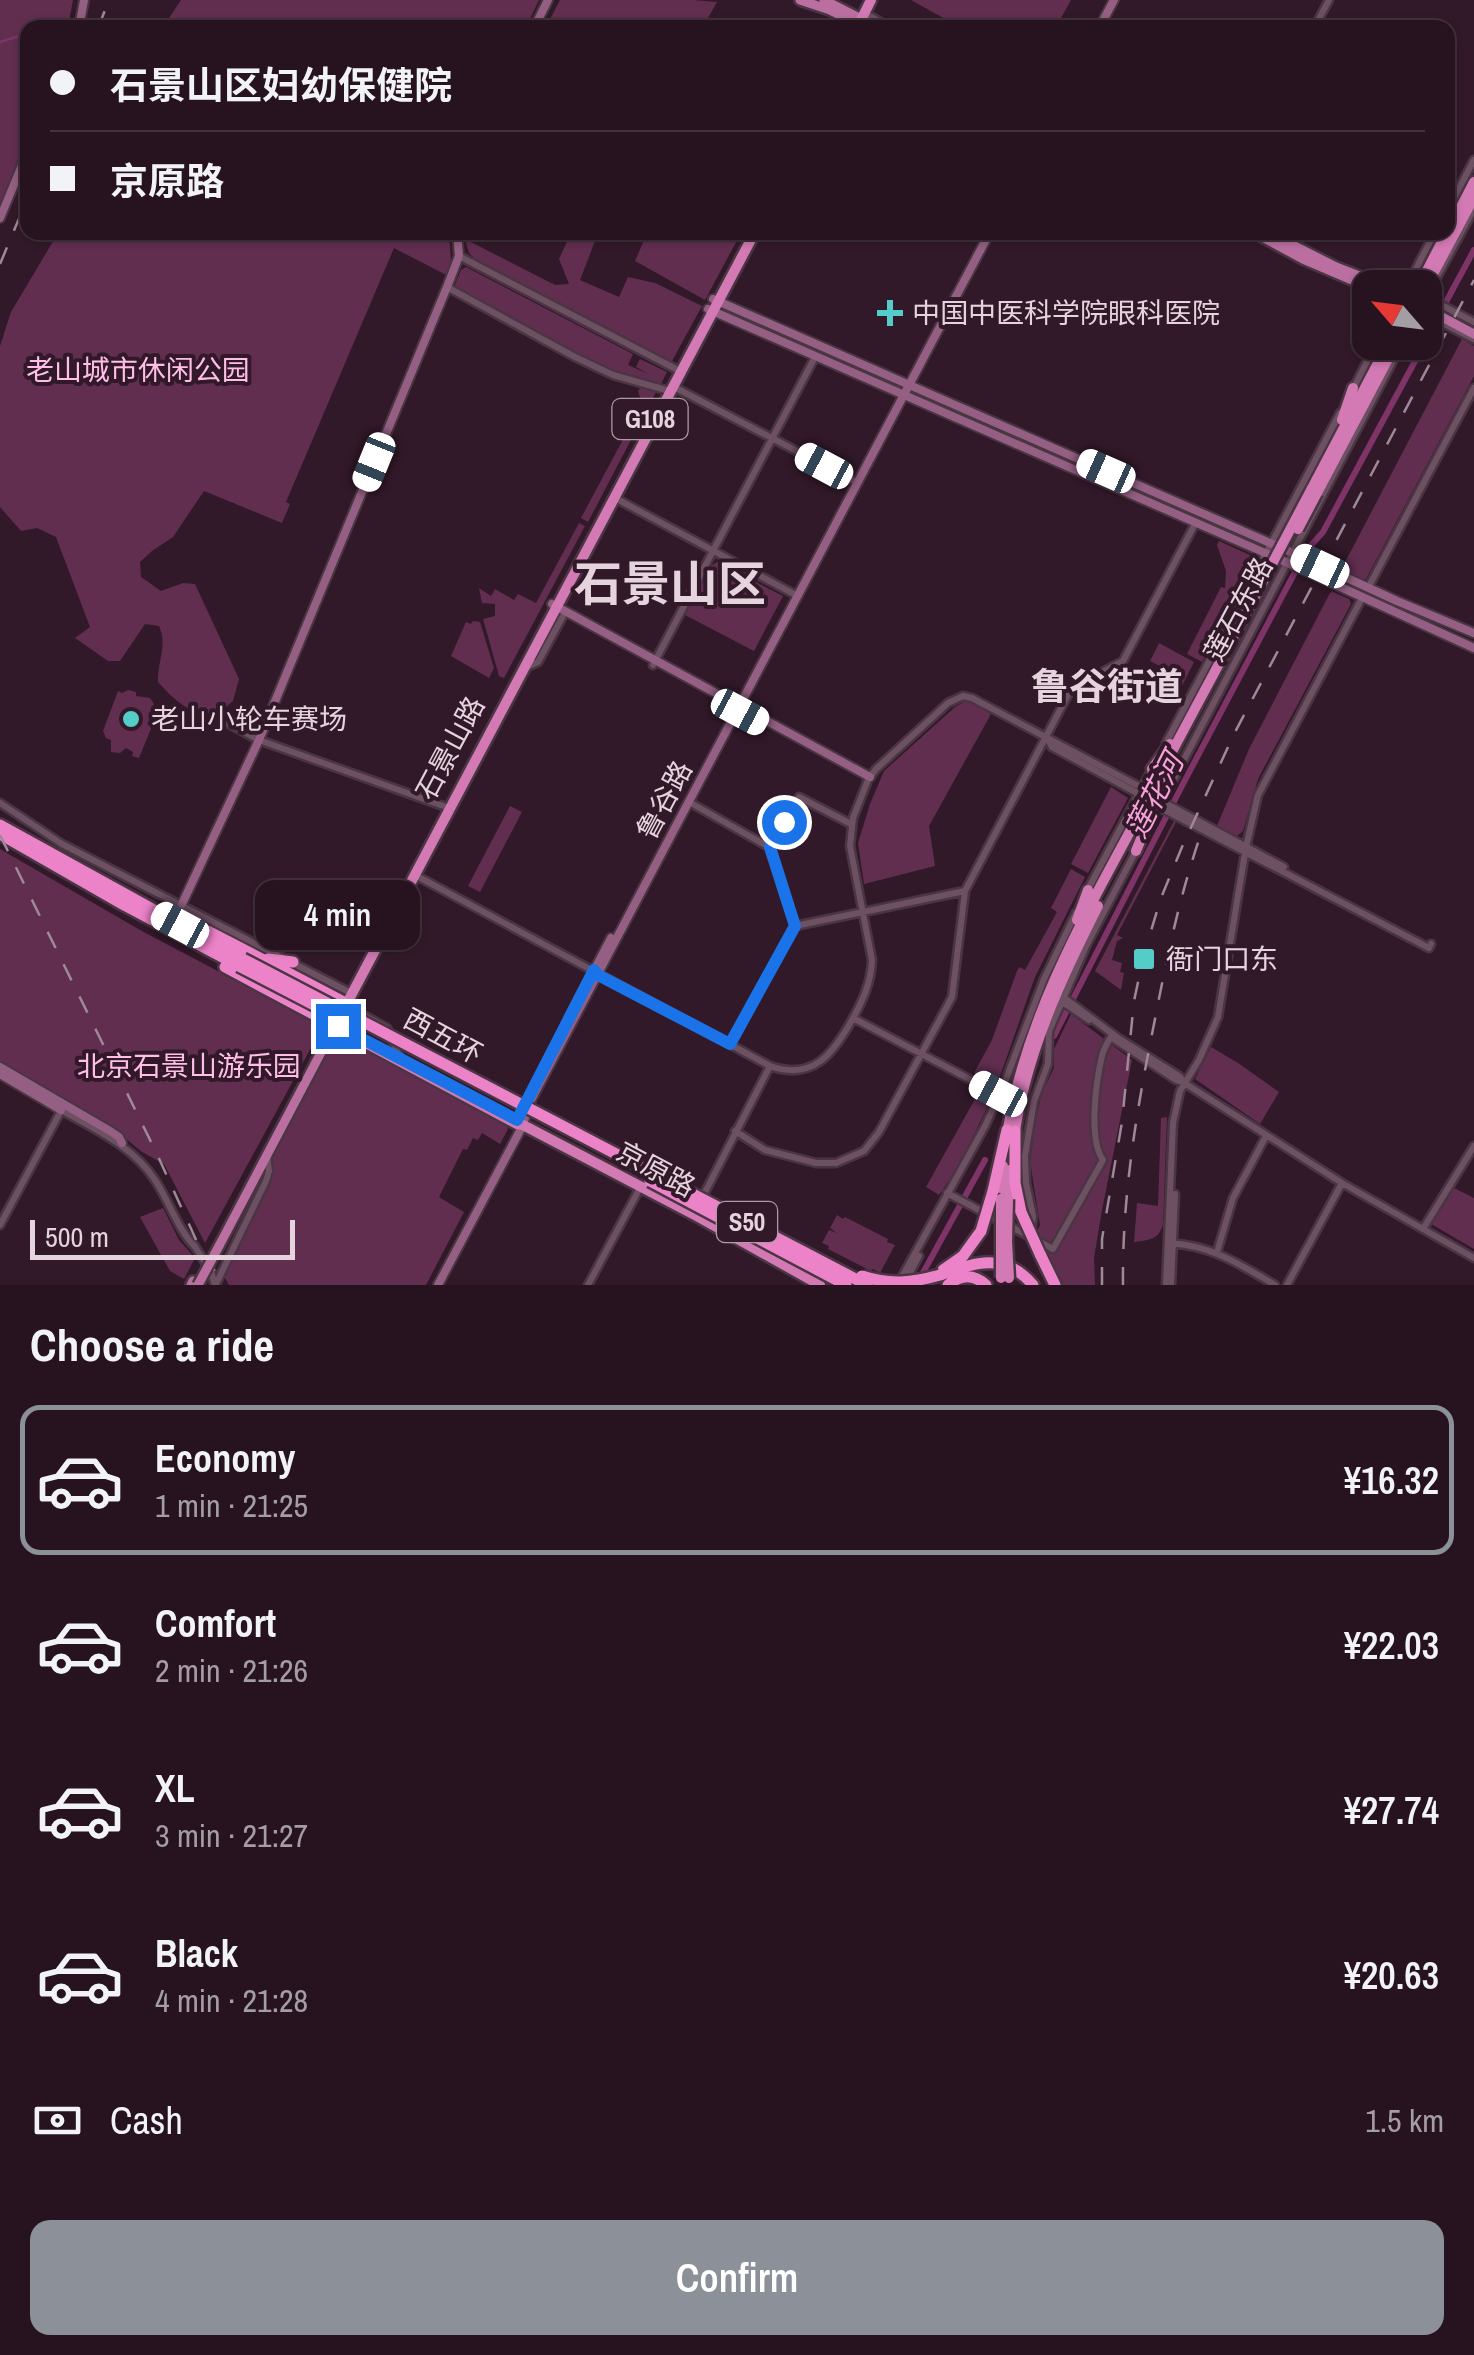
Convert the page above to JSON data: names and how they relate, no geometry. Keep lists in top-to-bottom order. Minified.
{"streets":{"highway":["G108","莲石东路","石景山路","西五环","京原路","S50"],"main road":["鲁谷路"]},"crossings":[["石景山路","京原路"],["鲁谷路","京原路"],["西五环","京原路"]],"districts":["石景山区","鲁谷街道"],"water":["莲花河"],"parks":["老山城市休闲公园","北京石景山游乐园"],"places":{"health":["中国中医科学院眼科医院"],"other":["老山小轮车赛场"],"transit":["衙门口东"]},"scale_bar":"500 m","north":"top left","page":{"banner":["石景山区妇幼保健院","京原路"],"bubble":"4 min","scale":"500 m","heading":"Choose a ride","list":[{"name":"Economy","note":"1 min · 21:25","value":"¥16.32"},{"name":"Comfort","note":"2 min · 21:26","value":"¥22.03"},{"name":"XL","note":"3 min · 21:27","value":"¥27.74"},{"name":"Black","note":"4 min · 21:28","value":"¥20.63"}],"pay":["Cash","1.5 km"],"buttons":"Confirm"}}
